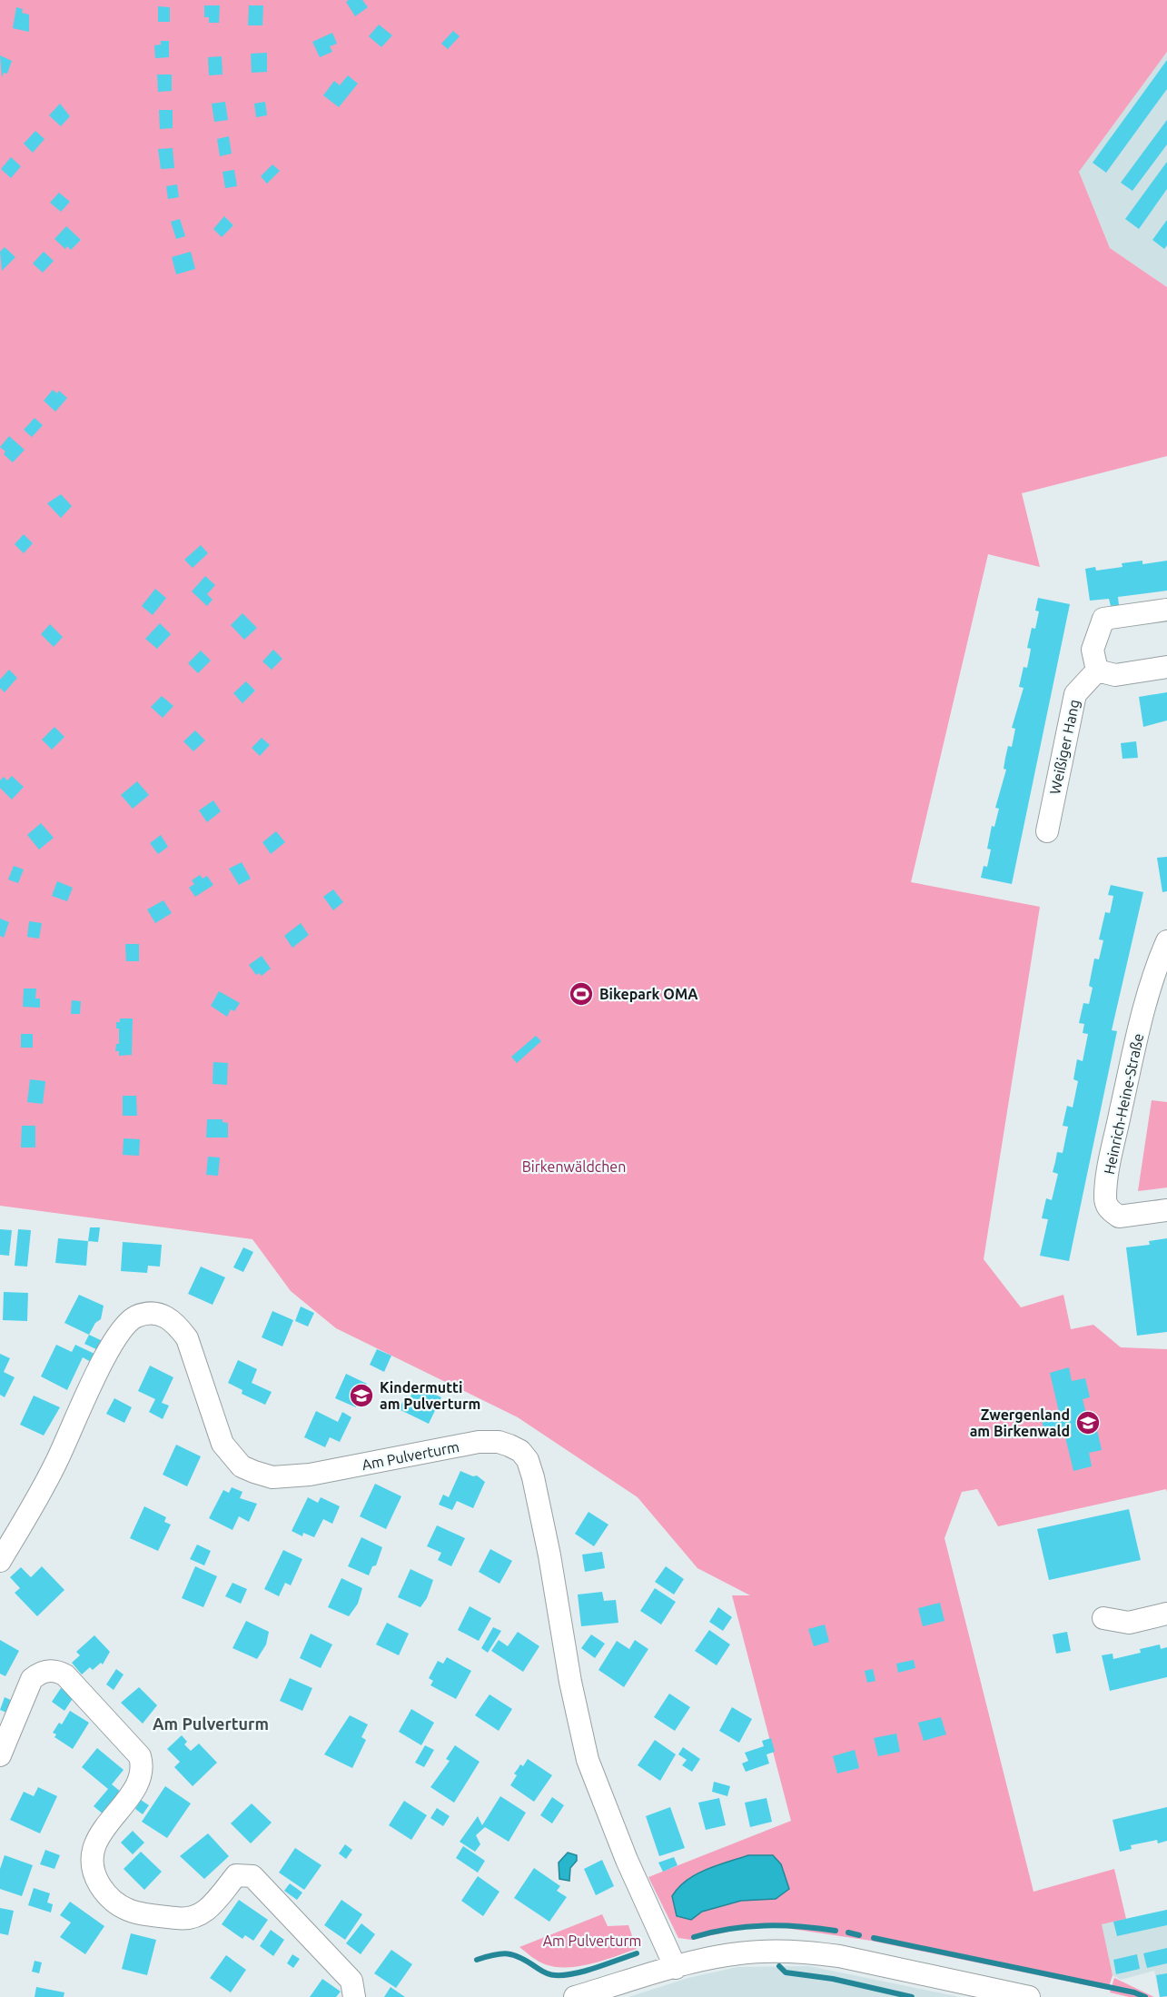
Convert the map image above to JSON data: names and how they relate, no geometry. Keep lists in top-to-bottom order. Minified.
{"streets":{"street":["Weißiger Hang","Heinrich-Heine-Straße","Am Pulverturm"]},"districts":["Am Pulverturm"],"parks":["Birkenwäldchen","Am Pulverturm"],"places":{"sports":["Bikepark OMA"],"school or university":["Kindermutti am Pulverturm","Zwergenland am Birkenwald"]}}
